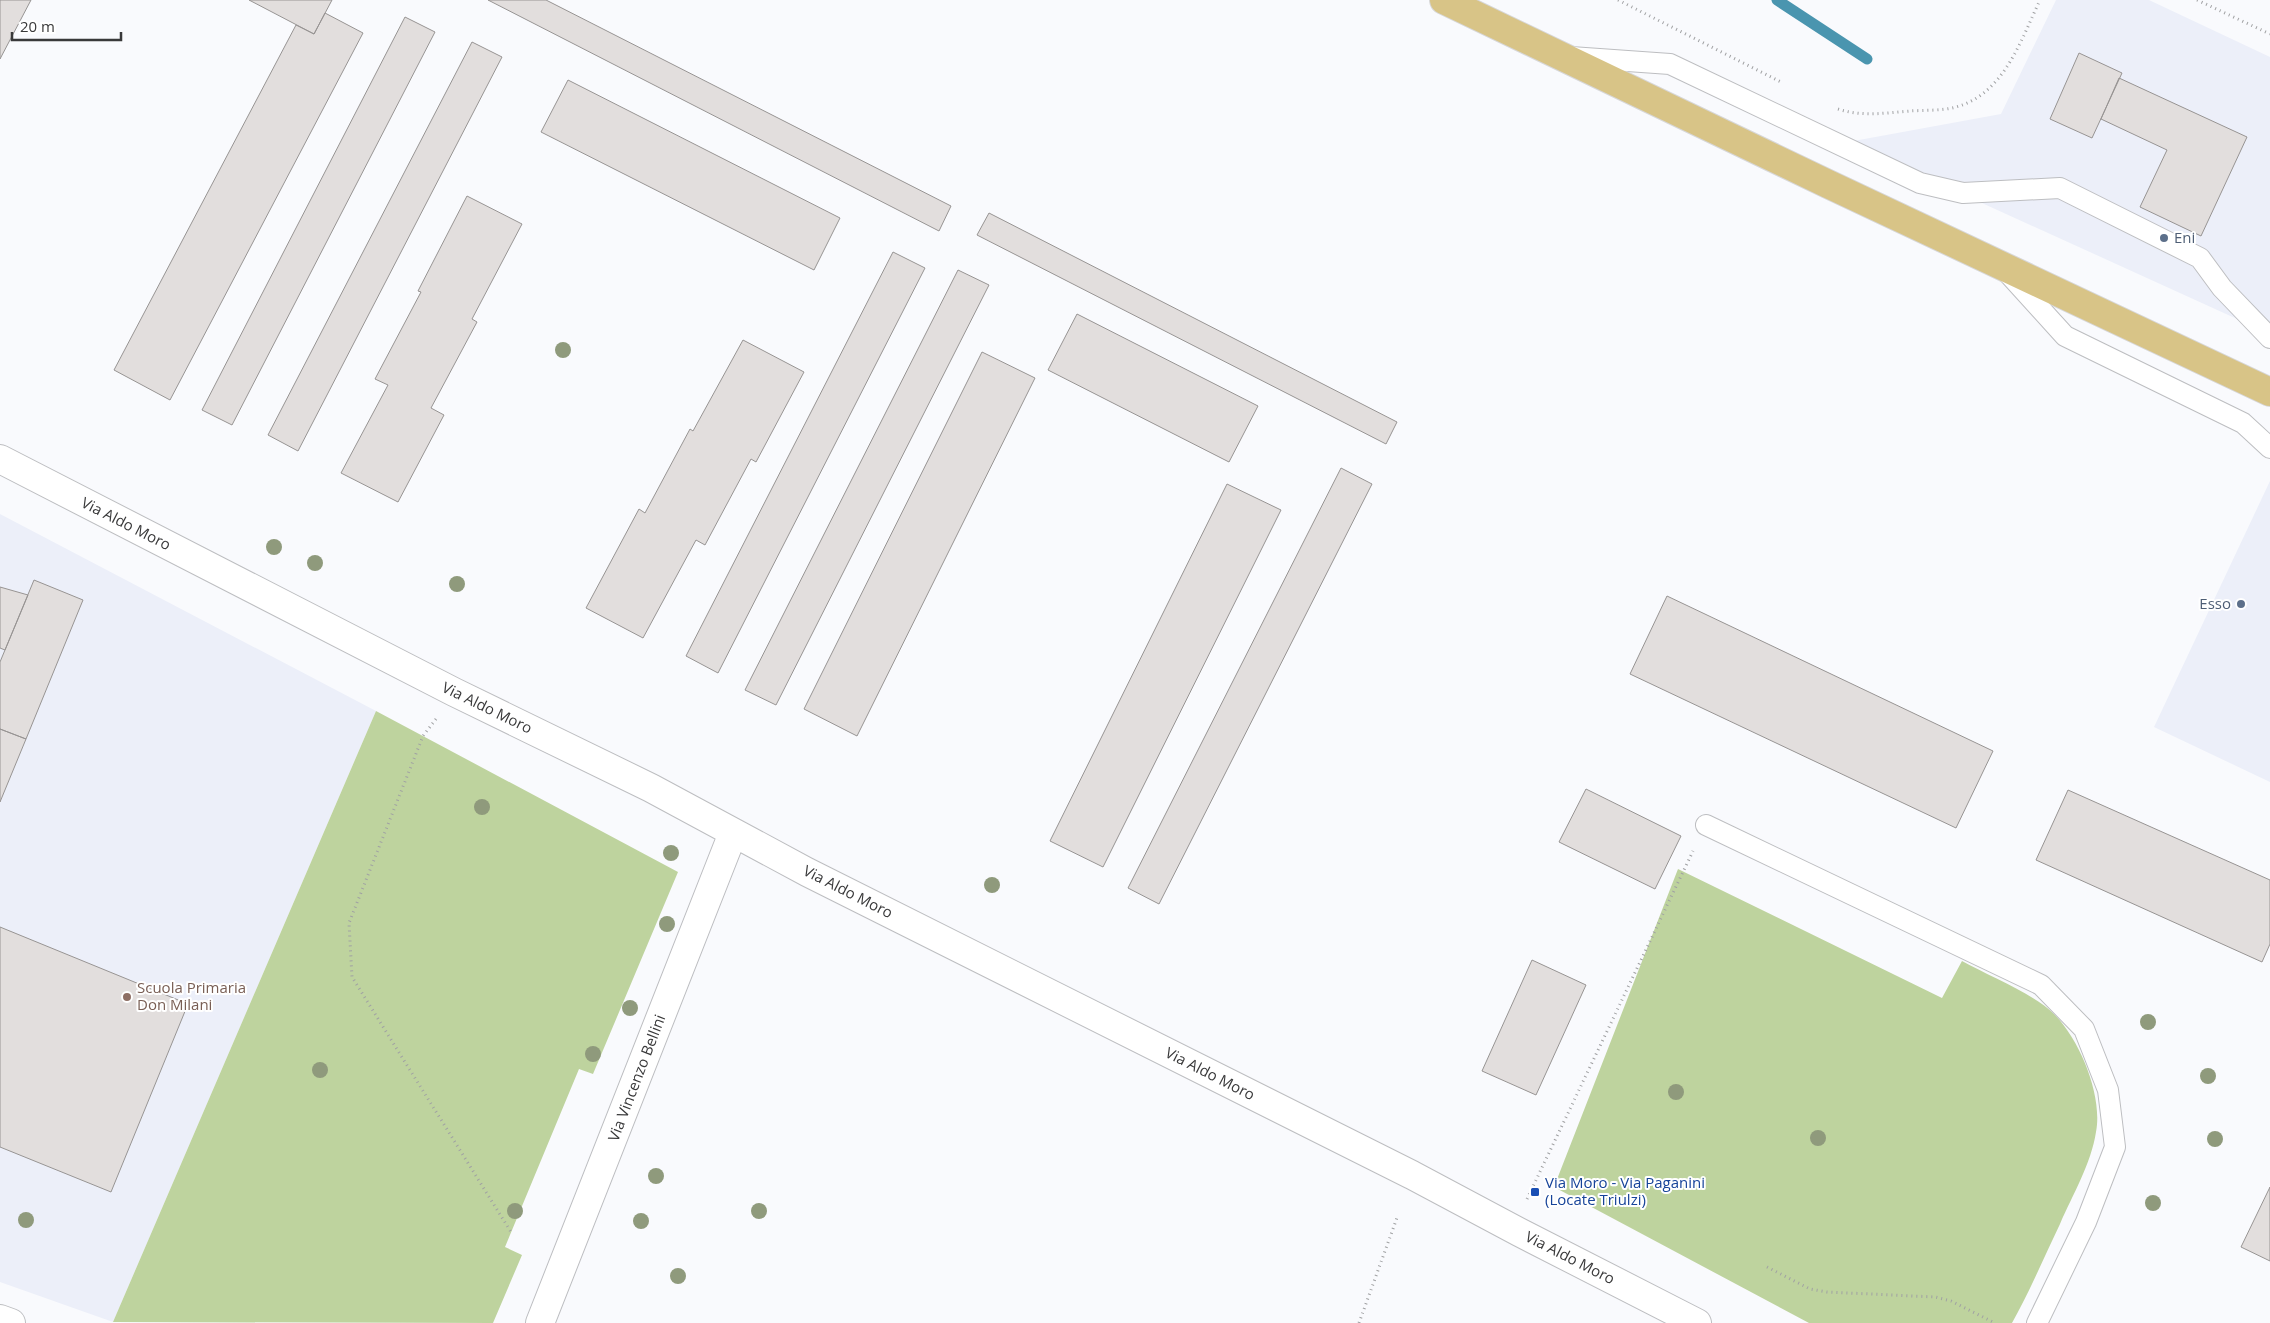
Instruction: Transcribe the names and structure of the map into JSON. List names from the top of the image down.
{
  "streets": {
    "street": ["Via Aldo Moro", "Via Vincenzo Bellini"]
  },
  "crossings": [
    ["Via Aldo Moro", "Via Vincenzo Bellini"]
  ],
  "places": {
    "other": ["Eni", "Esso", "Scuola Primaria Don Milani"],
    "transit": ["Via Moro - Via Paganini (Locate Triulzi)"]
  },
  "scale_bar": "20 m"
}
